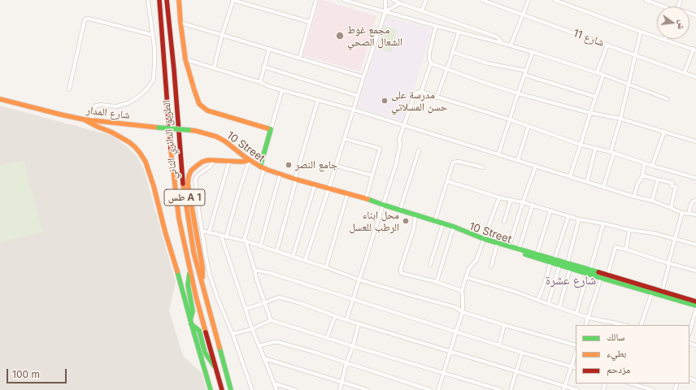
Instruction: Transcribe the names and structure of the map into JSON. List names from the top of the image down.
{
  "streets": {
    "main road": [
      "شارع المدار",
      "الطريق الدائري الثاني",
      "10 Street",
      "طس A 1"
    ],
    "street": ["شارع 11"]
  },
  "crossings": [
    ["شارع المدار", "10 Street"]
  ],
  "districts": ["شارع عشرة"],
  "places": [
    "مجمع غوط الشعال الصحي",
    "مدرسة على حسن المسلاتي",
    "جامع النصر",
    "محل ابناء الرطب للعسل"
  ],
  "legend": ["سالك", "بطيء", "مزدحم"],
  "scale_bar": "100 m",
  "north": "right"
}
